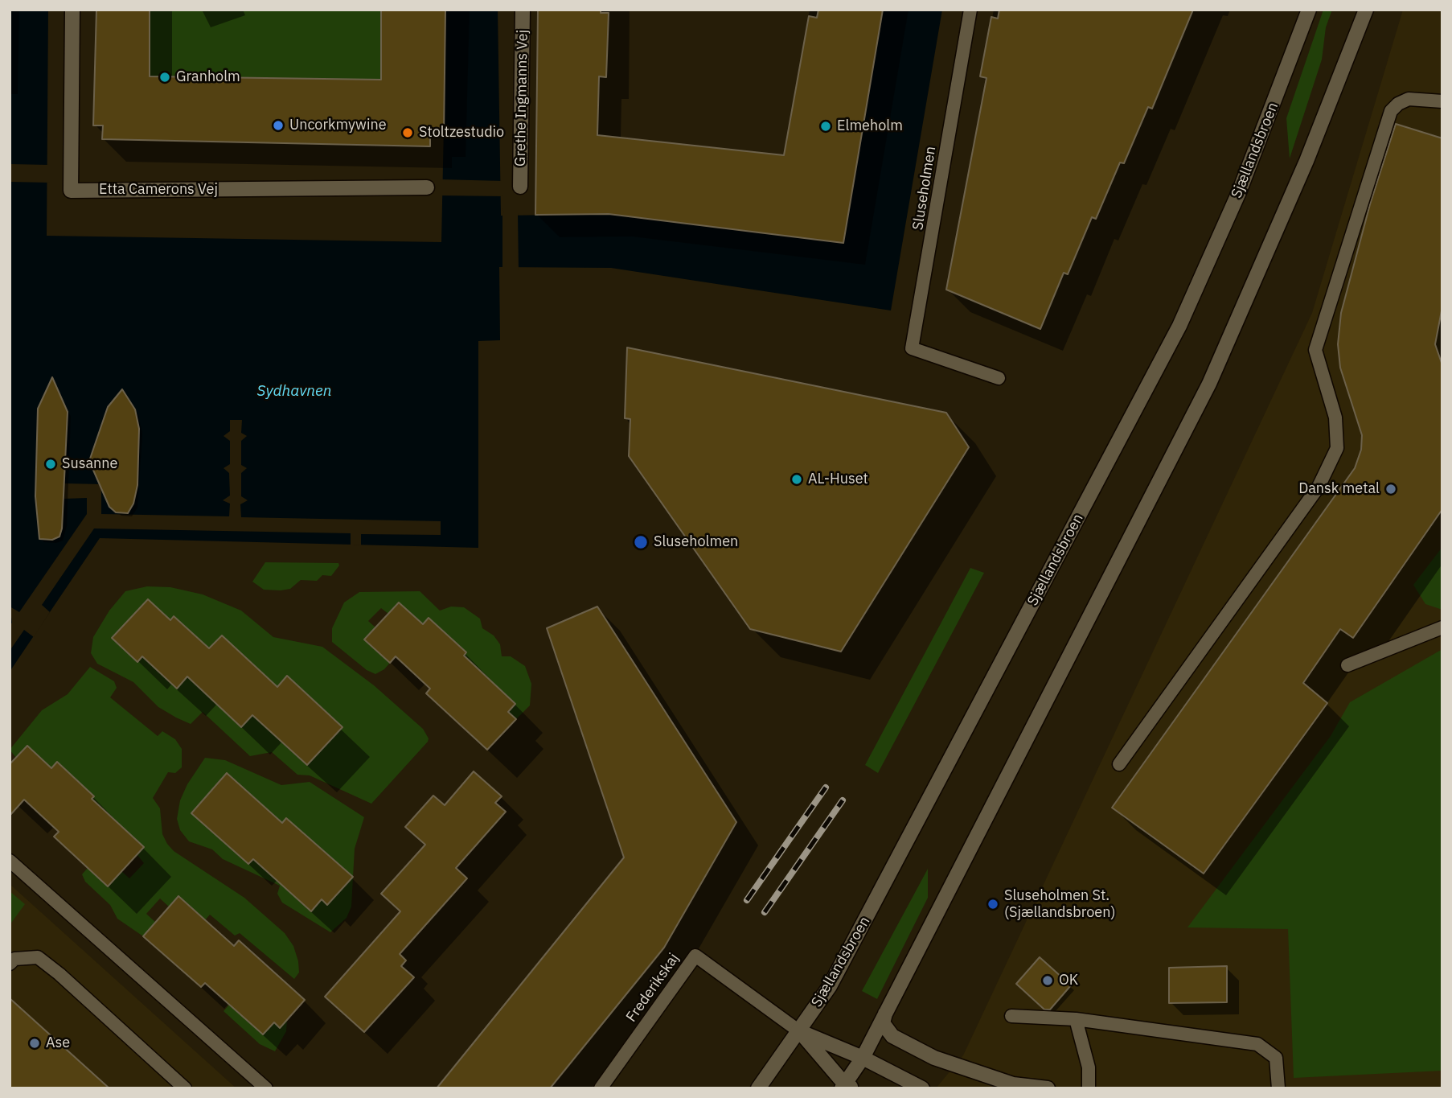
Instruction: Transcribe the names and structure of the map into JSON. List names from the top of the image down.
{
  "streets": {
    "street": ["Grethe Ingmanns Vej", "Sjællandsbroen", "Etta Camerons Vej"],
    "lane": ["Sluseholmen", "Frederikskaj"]
  },
  "crossings": [
    ["Sjællandsbroen", "Frederikskaj"]
  ],
  "water": ["Sydhavnen"],
  "places": [
    "Granholm",
    "Uncorkmywine",
    "Elmeholm",
    "Stoltzestudio",
    "Susanne",
    "AL-Huset",
    "Dansk metal",
    "Sluseholmen",
    "Sluseholmen St. (Sjællandsbroen)",
    "OK",
    "Ase"
  ]
}
